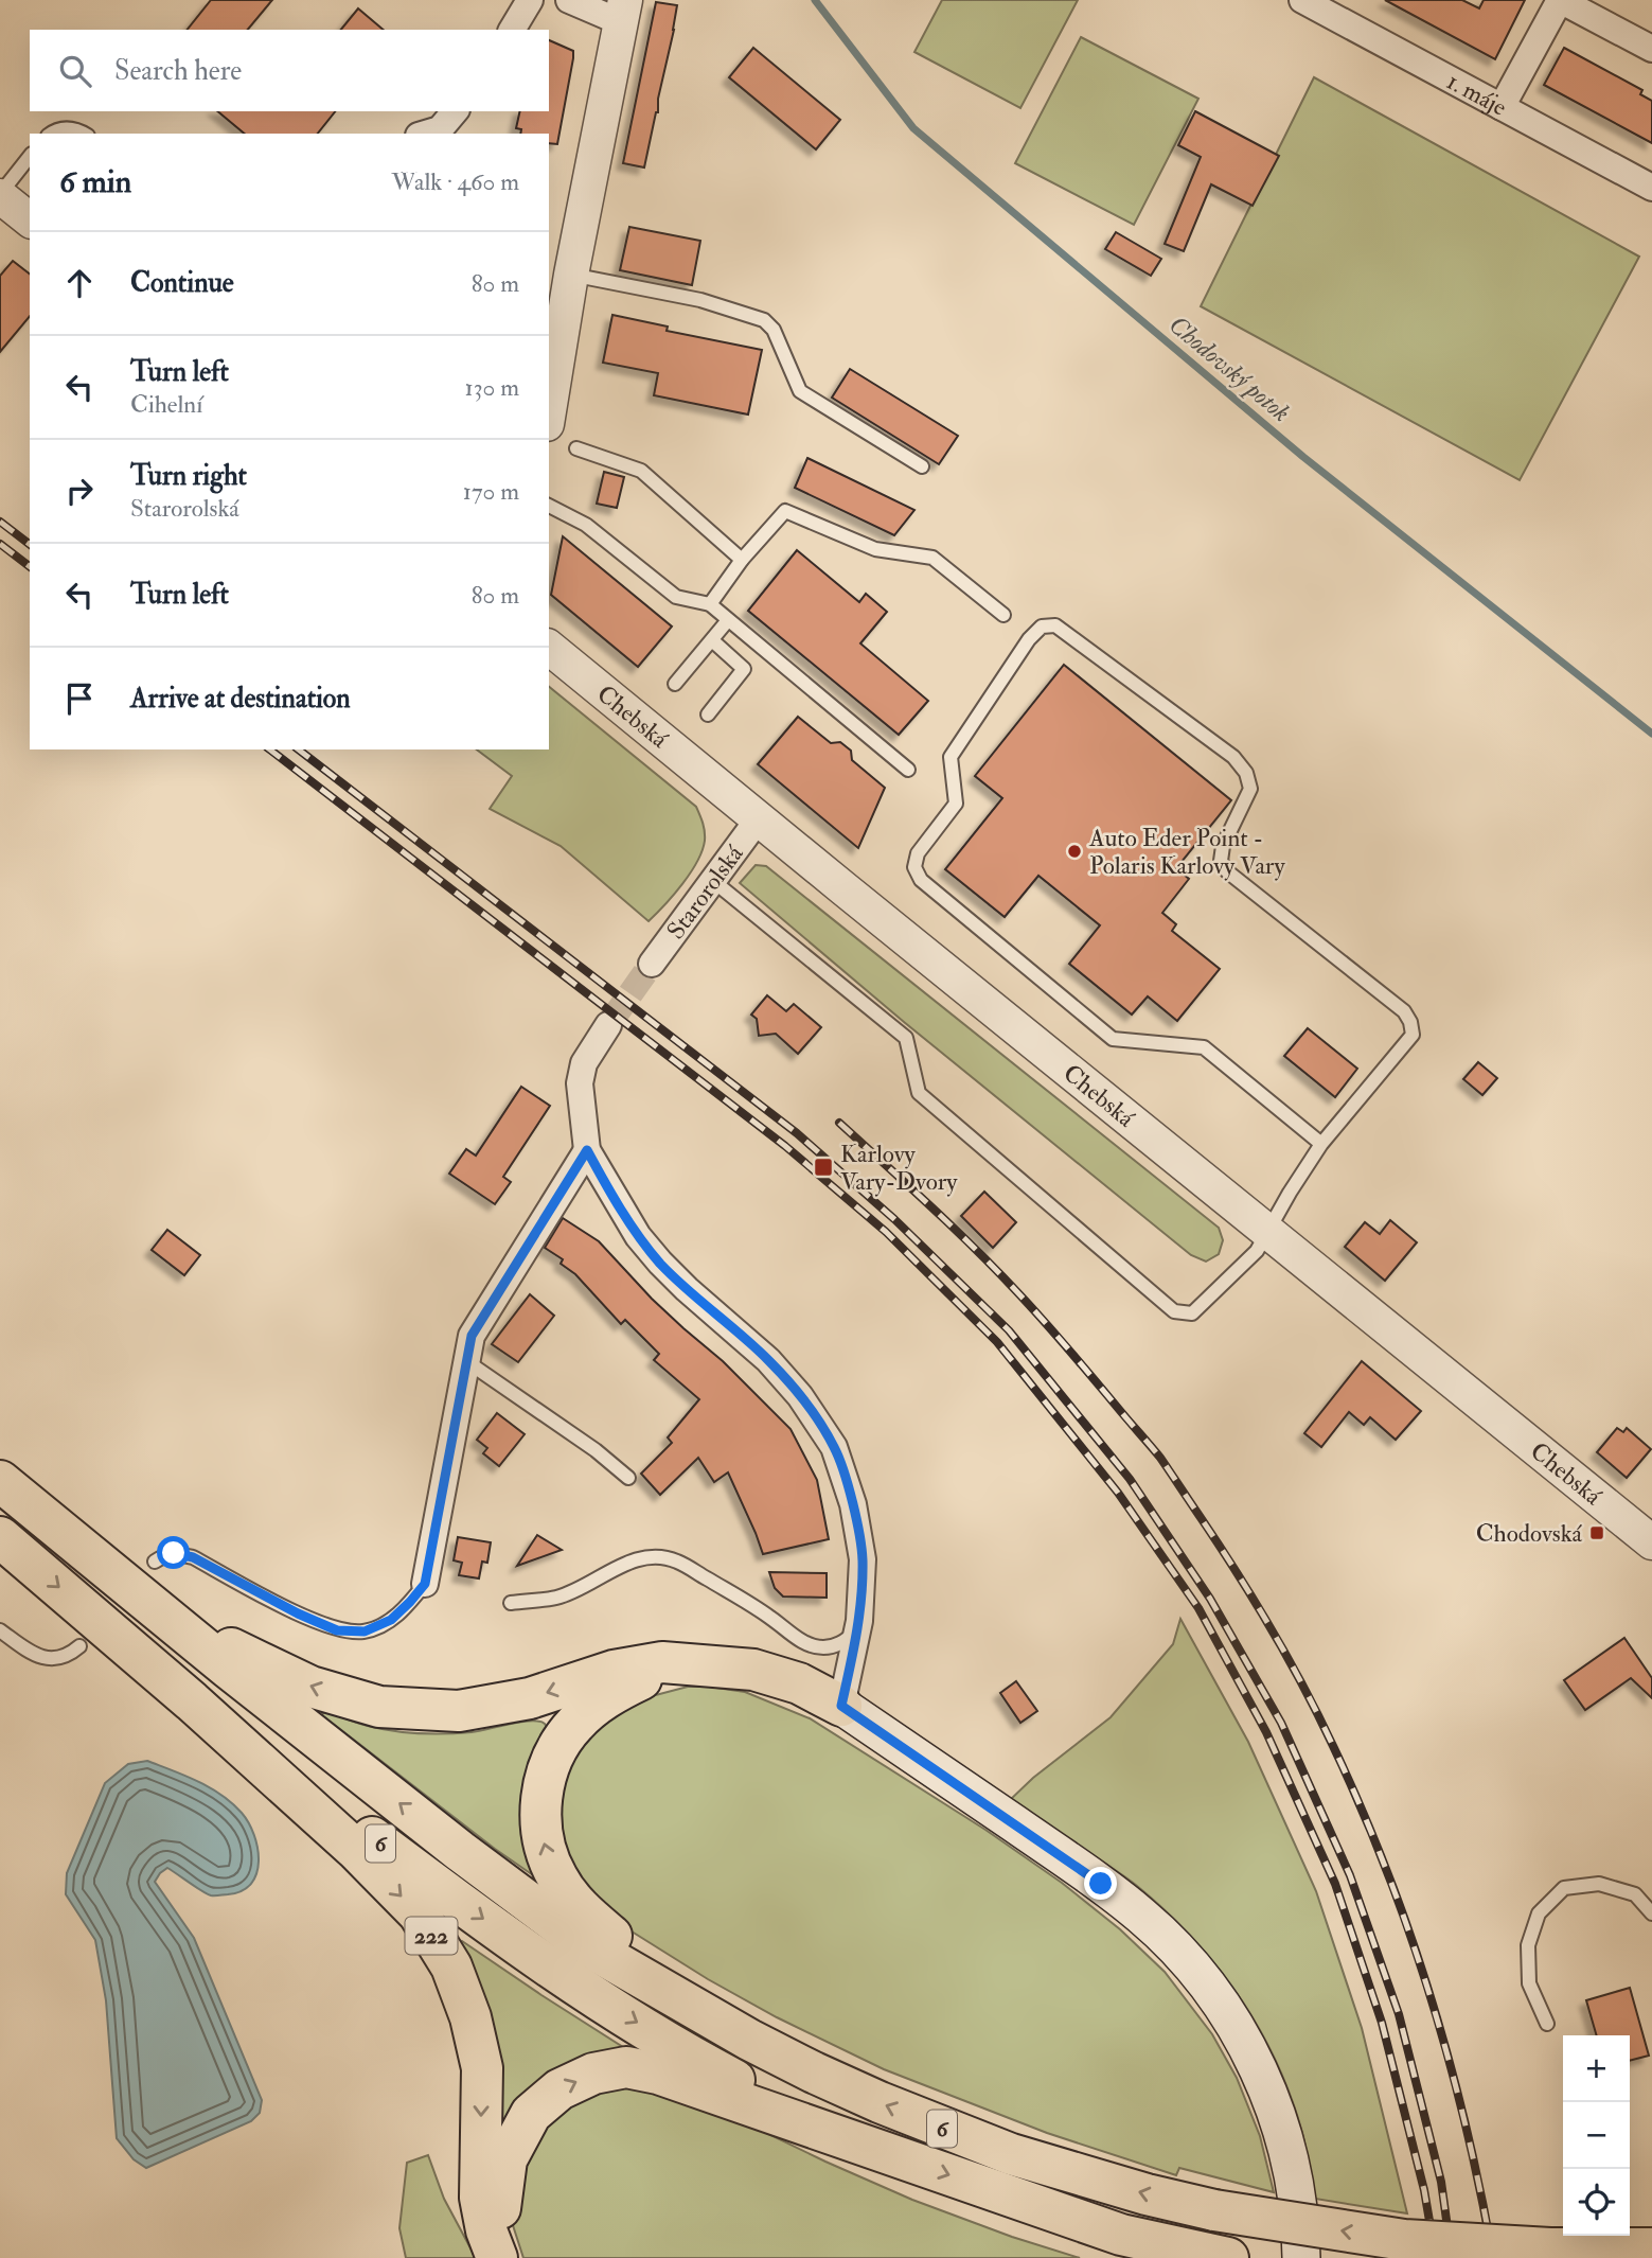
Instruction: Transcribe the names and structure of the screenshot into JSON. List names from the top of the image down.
{
  "streets": {
    "highway": ["6", "222"],
    "street": ["1. máje", "Chebská", "Starorolská"]
  },
  "crossings": [
    ["Chebská", "Starorolská"],
    ["6", "222"]
  ],
  "water": ["Chodovský potok"],
  "places": {
    "other": ["Auto Eder Point - Polaris Karlovy Vary"],
    "transit": ["Karlovy Vary-Dvory", "Chodovská"]
  },
  "page": {
    "search": "Search here",
    "heading": ["6 min", "Walk · 460 m"],
    "list": [
      ["Continue", "80 m"],
      ["Turn left", "Cihelní", "130 m"],
      ["Turn right", "Starorolská", "170 m"],
      ["Turn left", "80 m"],
      "Arrive at destination"
    ],
    "map_buttons": ["+", "−"]
  }
}
